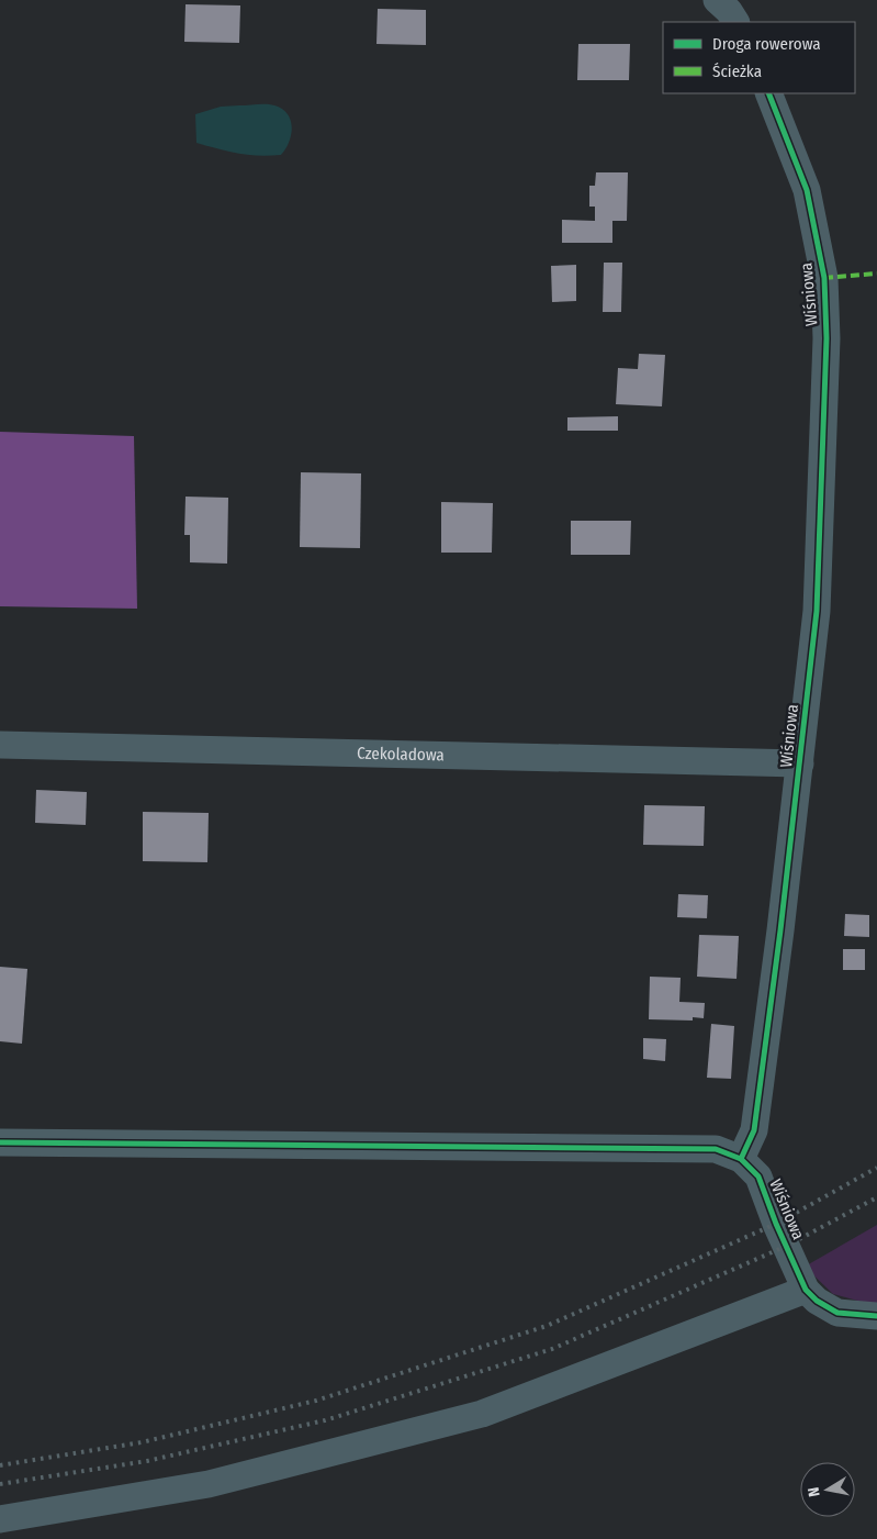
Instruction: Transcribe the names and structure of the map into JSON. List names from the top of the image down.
{
  "streets": {
    "street": ["Wiśniowa", "Czekoladowa"]
  },
  "crossings": [
    ["Wiśniowa", "Czekoladowa"]
  ],
  "legend": ["Droga rowerowa", "Ścieżka"],
  "north": "left"
}
